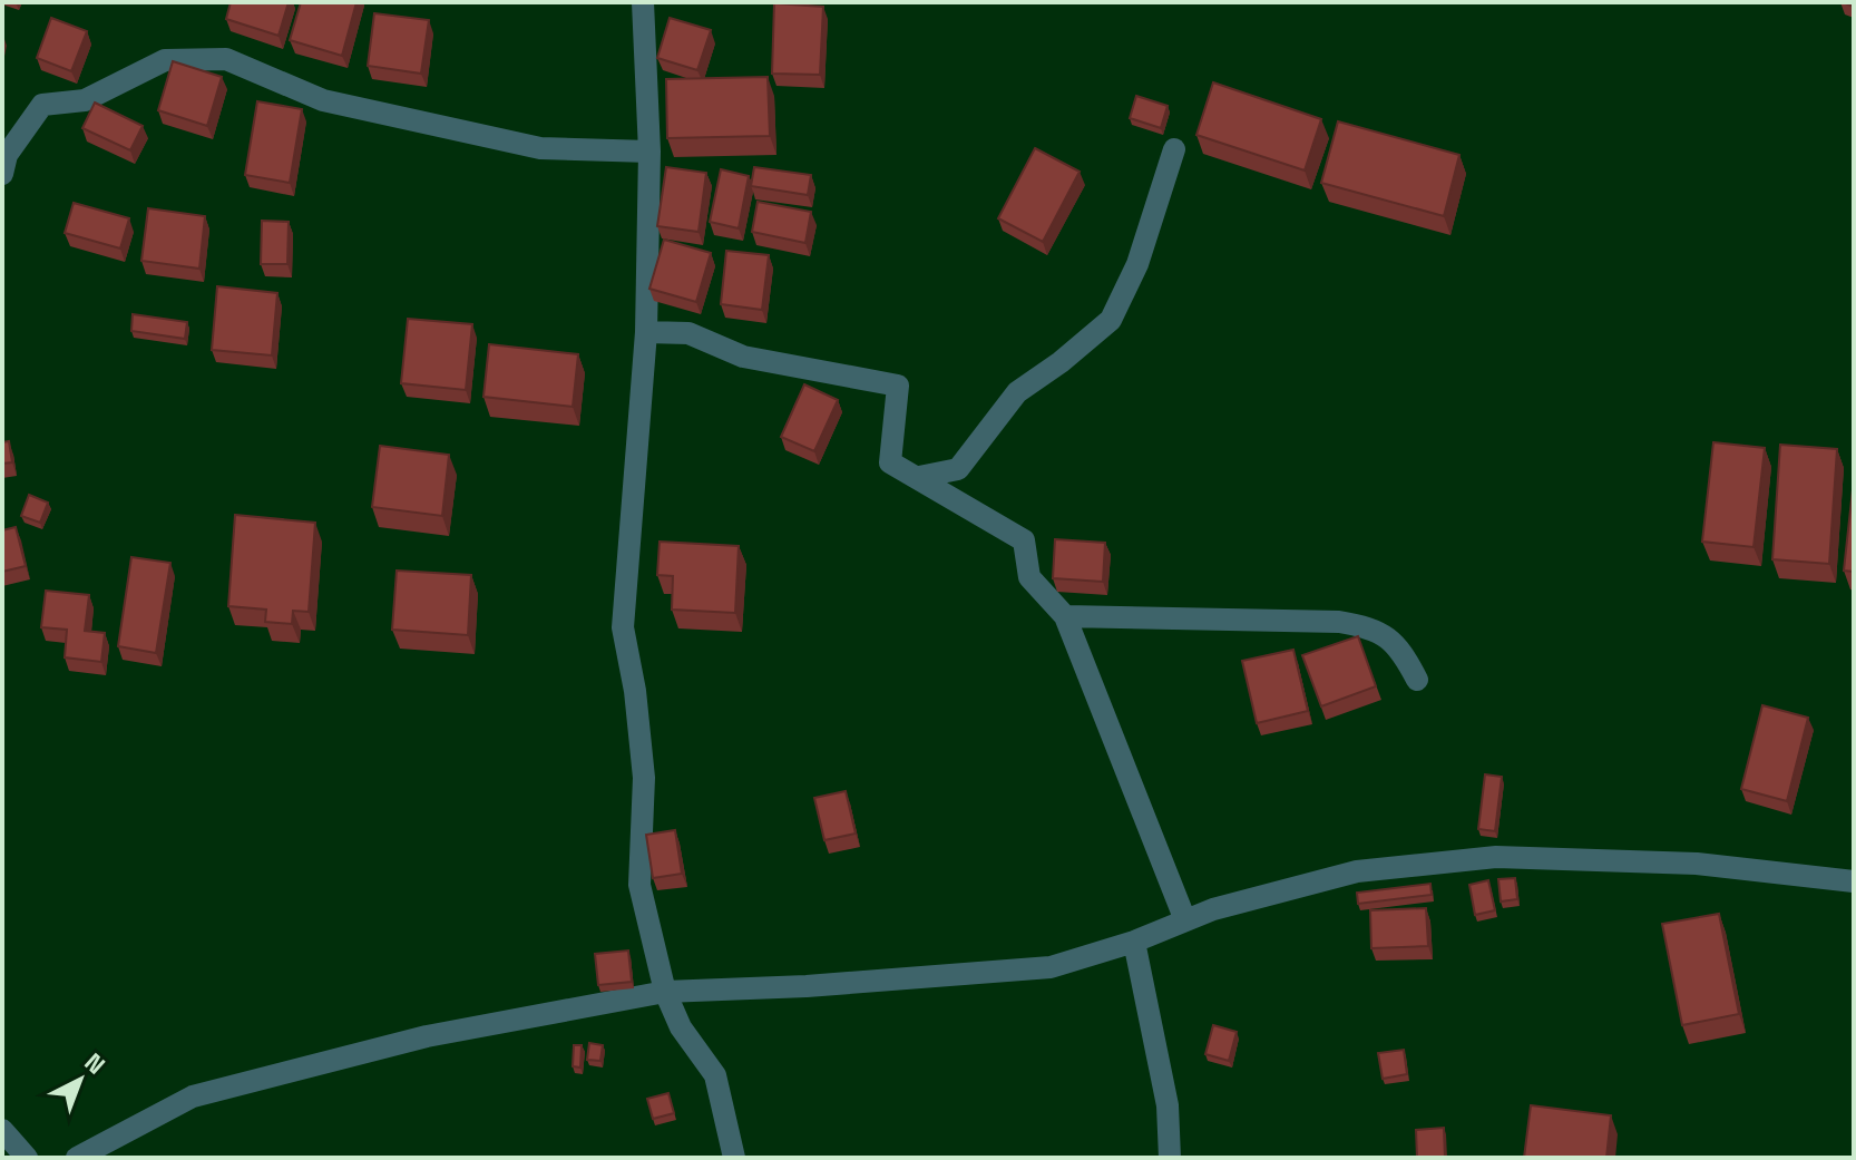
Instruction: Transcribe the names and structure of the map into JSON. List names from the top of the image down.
{
  "north": "top right"
}
